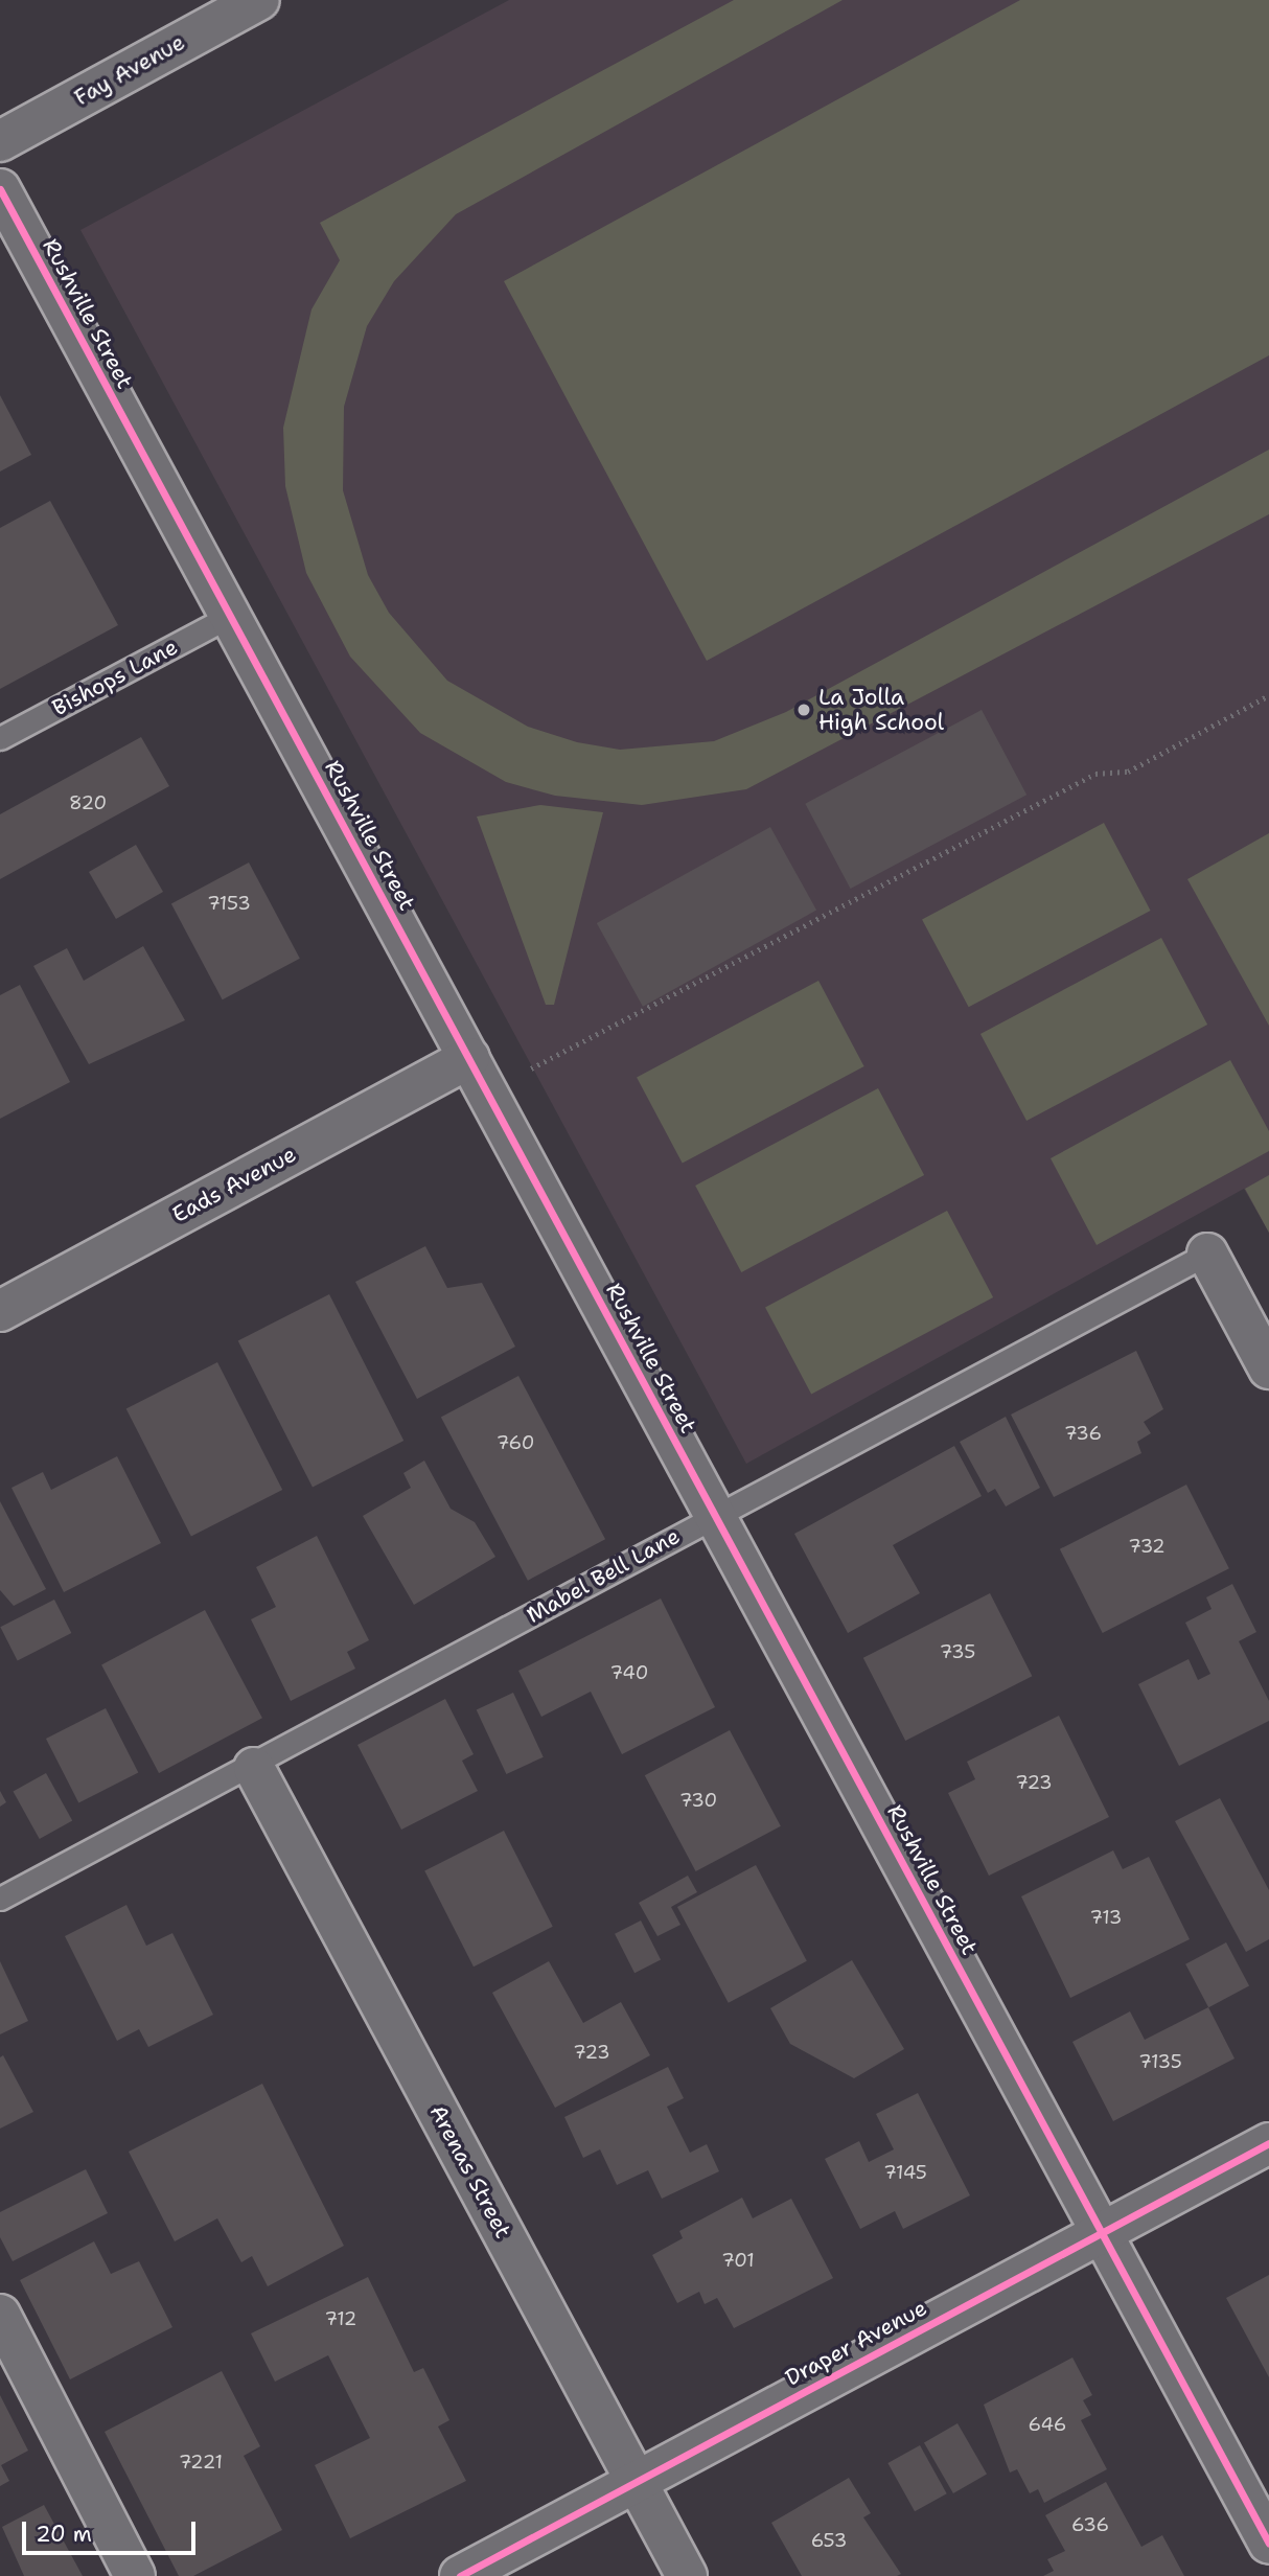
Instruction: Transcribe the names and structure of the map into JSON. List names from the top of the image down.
{
  "streets": {
    "street": [
      "Fay Avenue",
      "Rushville Street",
      "Eads Avenue",
      "Arenas Street",
      "Draper Avenue"
    ],
    "lane": ["Bishops Lane", "Mabel Bell Lane"]
  },
  "crossings": [
    ["Rushville Street", "Bishops Lane"],
    ["Rushville Street", "Eads Avenue"],
    ["Rushville Street", "Mabel Bell Lane"],
    ["Rushville Street", "Draper Avenue"],
    ["Mabel Bell Lane", "Arenas Street"],
    ["Arenas Street", "Draper Avenue"]
  ],
  "places": ["La Jolla High School"],
  "house_numbers": [
    "820",
    "7153",
    "736",
    "760",
    "732",
    "735",
    "740",
    "723",
    "730",
    "713",
    "723",
    "7135",
    "7145",
    "701",
    "712",
    "646",
    "7221",
    "636",
    "653"
  ],
  "scale_bar": "20 m"
}
